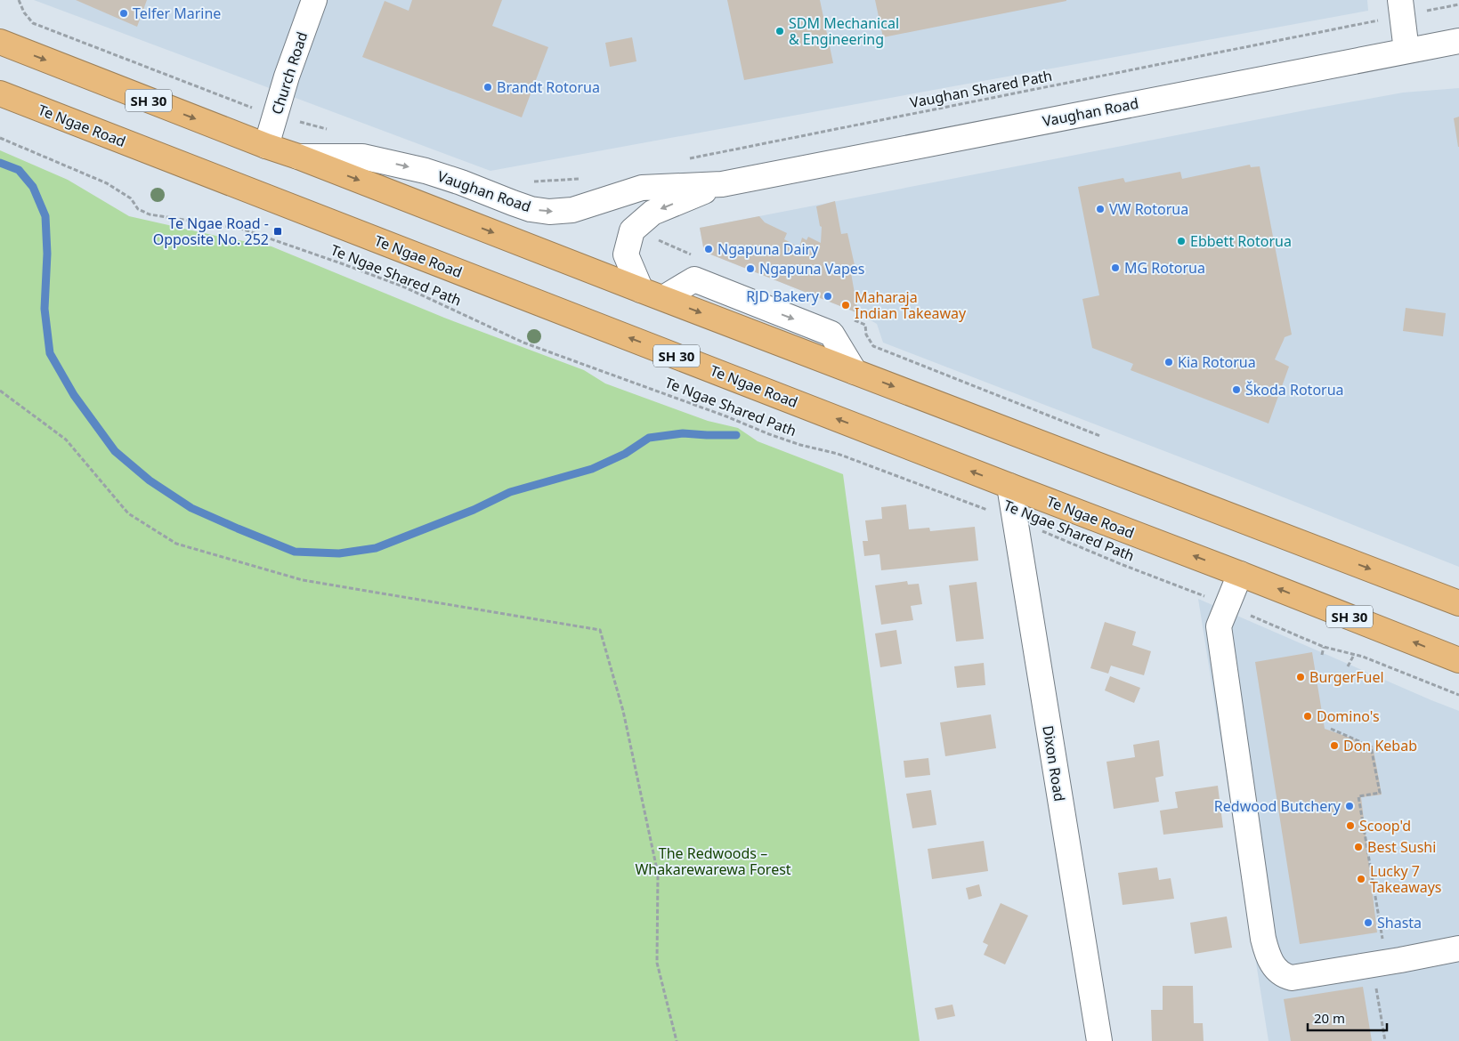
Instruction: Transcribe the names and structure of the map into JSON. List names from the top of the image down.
{
  "streets": {
    "highway": ["SH 30", "Te Ngae Road"],
    "street": ["Church Road", "Vaughan Road", "Dixon Road"],
    "path": ["Vaughan Shared Path", "Te Ngae Shared Path"]
  },
  "crossings": [
    ["Church Road", "SH 30"],
    ["SH 30", "Vaughan Road"],
    ["Te Ngae Road", "Dixon Road"],
    ["Te Ngae Shared Path", "Dixon Road"]
  ],
  "parks": ["The Redwoods – Whakarewarewa Forest"],
  "places": {
    "other": [
      "Telfer Marine",
      "SDM Mechanical & Engineering",
      "Brandt Rotorua",
      "VW Rotorua",
      "Ebbett Rotorua",
      "Ngapuna Dairy",
      "MG Rotorua",
      "Ngapuna Vapes",
      "RJD Bakery",
      "Maharaja Indian Takeaway",
      "Kia Rotorua",
      "Škoda Rotorua",
      "BurgerFuel",
      "Domino's",
      "Don Kebab",
      "Redwood Butchery",
      "Scoop'd",
      "Best Sushi",
      "Lucky 7 Takeaways",
      "Shasta"
    ],
    "transit": ["Te Ngae Road - Opposite No. 252"]
  },
  "scale_bar": "20 m"
}
